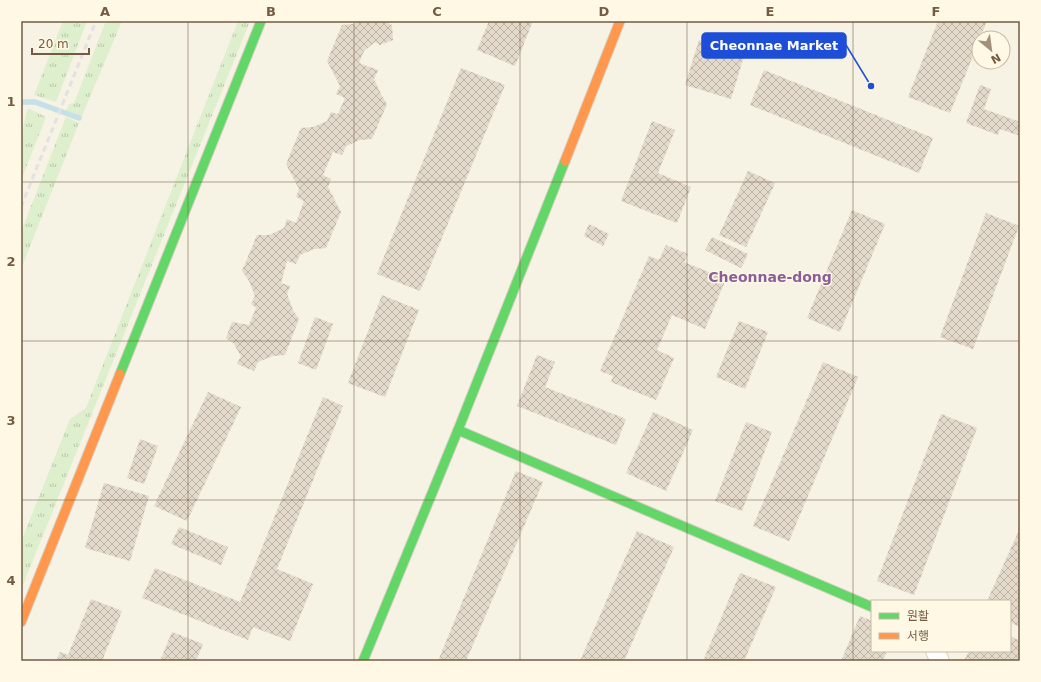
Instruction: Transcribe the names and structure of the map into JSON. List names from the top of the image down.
{
  "districts": ["Cheonnae-dong"],
  "places": ["Cheonnae Market"],
  "legend": ["원활", "서행"],
  "scale_bar": "20 m",
  "north": "bottom right",
  "grid": {
    "columns": [
      "A",
      "B",
      "C",
      "D",
      "E",
      "F"
    ],
    "rows": [
      "1",
      "2",
      "3",
      "4"
    ]
  }
}
